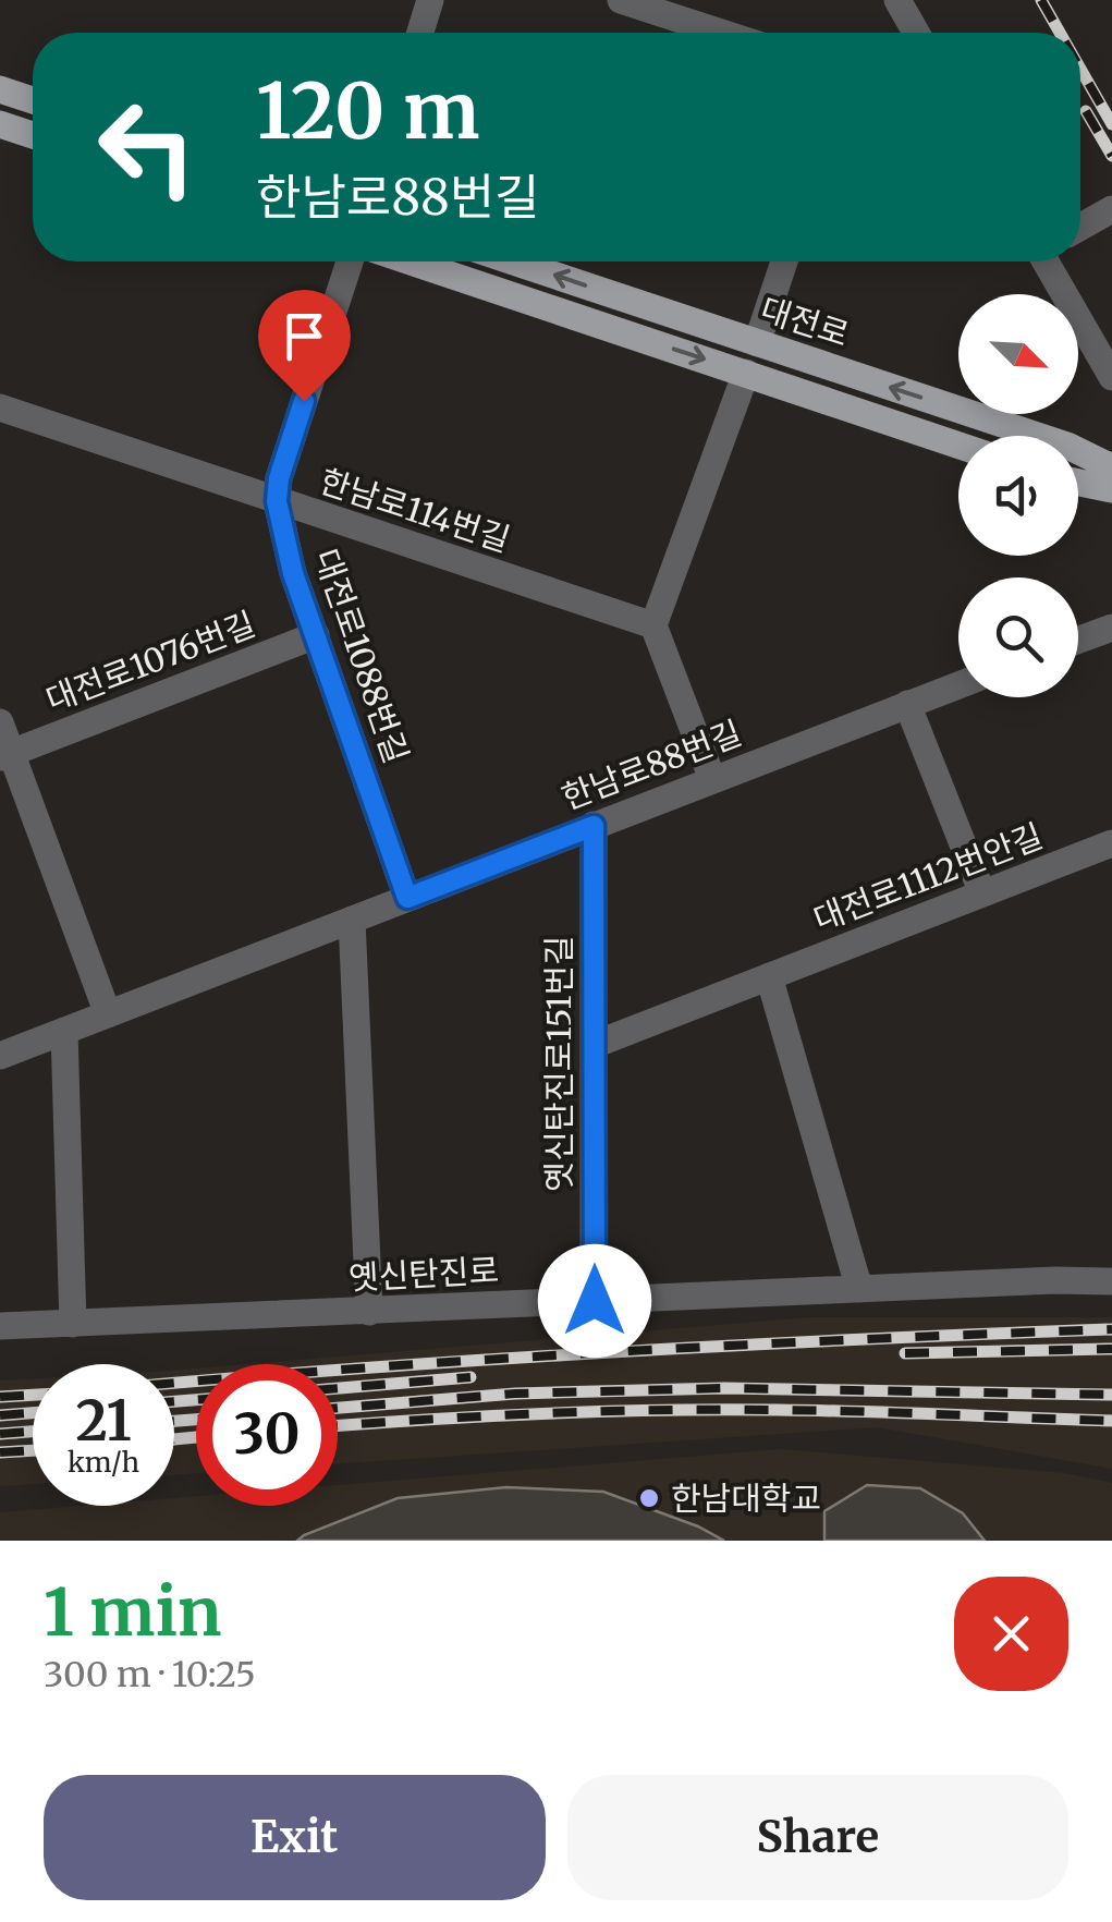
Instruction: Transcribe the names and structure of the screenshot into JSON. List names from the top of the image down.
{
  "streets": {
    "main road": ["대전로"],
    "street": [
      "한남로114번길",
      "대전로1088번길",
      "대전로1076번길",
      "한남로88번길",
      "대전로1112번안길",
      "옛신탄진로151번길",
      "옛신탄진로"
    ]
  },
  "crossings": [
    ["한남로114번길", "대전로1088번길"],
    ["대전로1088번길", "대전로1076번길"],
    ["대전로1088번길", "한남로88번길"],
    ["한남로88번길", "옛신탄진로151번길"],
    ["대전로1112번안길", "옛신탄진로151번길"],
    ["옛신탄진로151번길", "옛신탄진로"]
  ],
  "places": ["한남대학교"],
  "north": "bottom right",
  "page": {
    "turn": ["120 m", "한남로88번길"],
    "speed": "21 km/h",
    "limit": "30",
    "heading": ["1 min", "300 m · 10:25"],
    "buttons": ["Exit", "Share"]
  }
}
